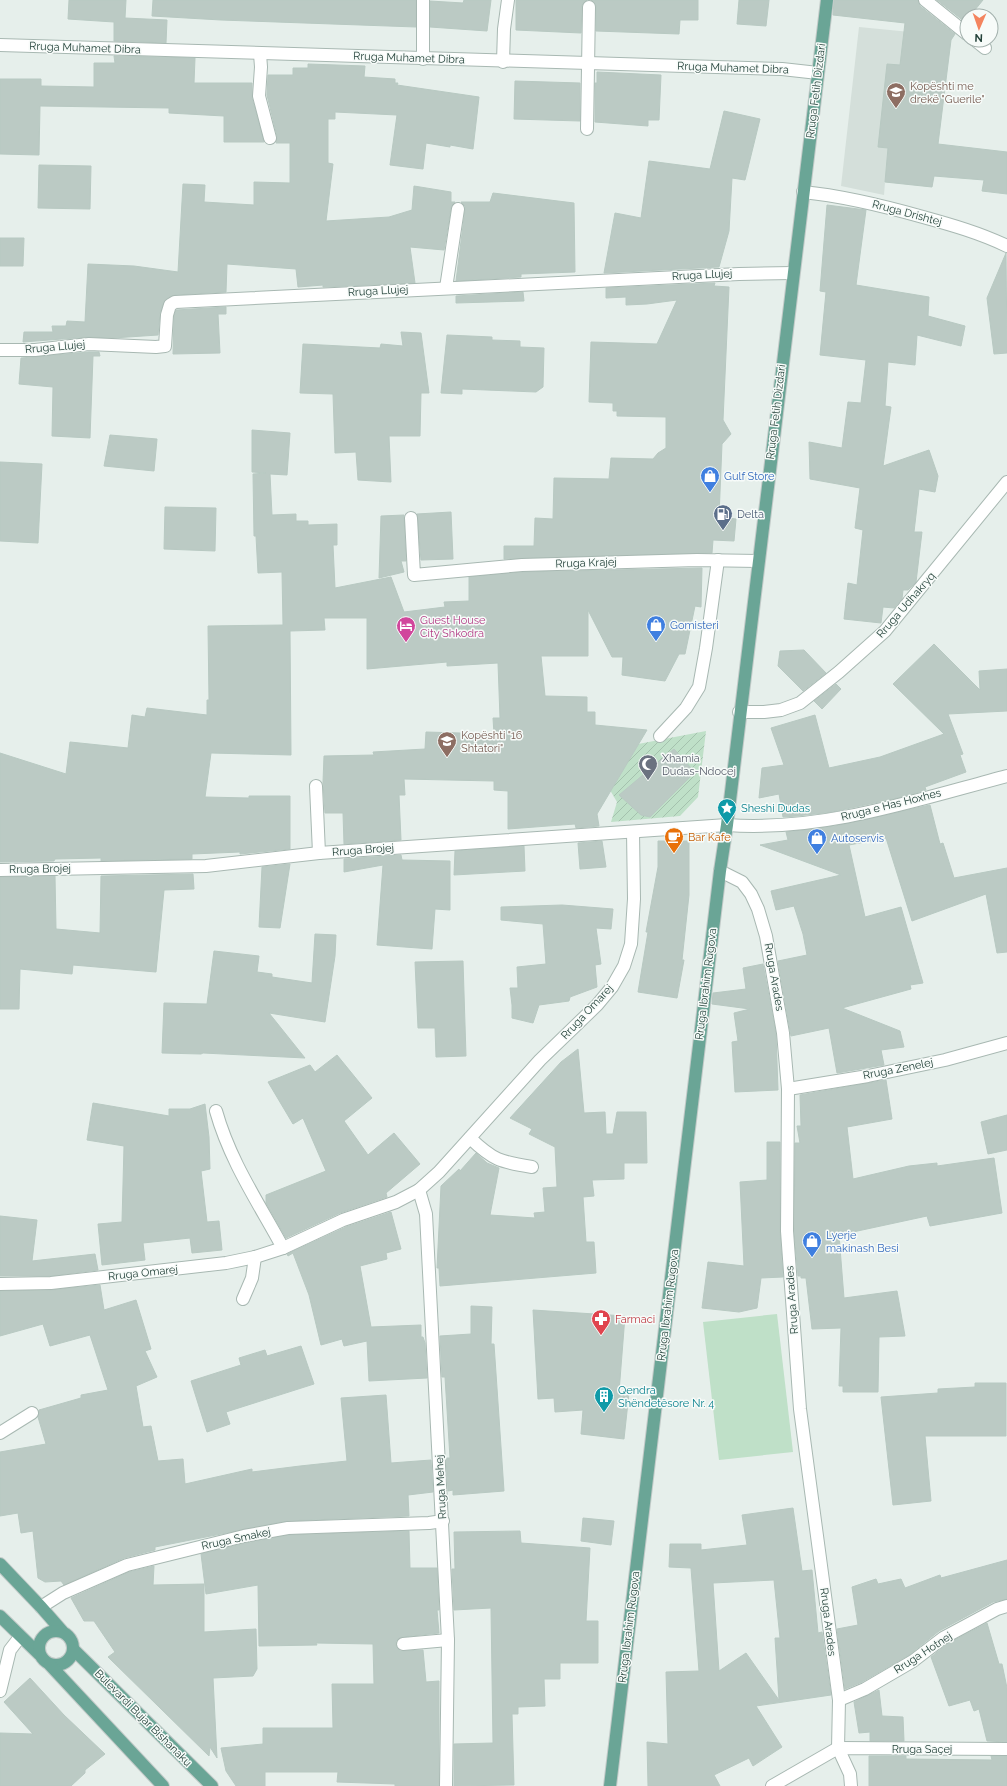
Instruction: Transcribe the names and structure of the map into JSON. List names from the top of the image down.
{
  "streets": {
    "main road": ["Rruga Fetih Dizdari", "Rruga Ibrahim Rugova", "Bulevardi Bujar Bishanaku"],
    "street": [
      "Rruga Muhamet Dibra",
      "Rruga Drishtej",
      "Rruga Llujej",
      "Rruga Krajej",
      "Rruga Udhakryq",
      "Rruga e Has Hoxhes",
      "Rruga Brojej",
      "Rruga Arades",
      "Rruga Omarej",
      "Rruga Zenelej",
      "Rruga Mehej",
      "Rruga Smakej",
      "Rruga Hotnej",
      "Rruga Saçej"
    ]
  },
  "crossings": [
    ["Rruga Muhamet Dibra", "Rruga Fetih Dizdari"],
    ["Rruga Fetih Dizdari", "Rruga Drishtej"],
    ["Rruga Fetih Dizdari", "Rruga Llujej"],
    ["Rruga Fetih Dizdari", "Rruga Krajej"],
    ["Rruga Fetih Dizdari", "Rruga Udhakryq"],
    ["Rruga Fetih Dizdari", "Rruga e Has Hoxhes"],
    ["Rruga Fetih Dizdari", "Rruga Brojej"],
    ["Rruga Fetih Dizdari", "Rruga Ibrahim Rugova"],
    ["Rruga e Has Hoxhes", "Rruga Brojej"],
    ["Rruga e Has Hoxhes", "Rruga Ibrahim Rugova"],
    ["Rruga Brojej", "Rruga Ibrahim Rugova"],
    ["Rruga Brojej", "Rruga Omarej"],
    ["Rruga Arades", "Rruga Ibrahim Rugova"],
    ["Rruga Arades", "Rruga Zenelej"],
    ["Rruga Arades", "Rruga Hotnej"],
    ["Rruga Arades", "Rruga Saçej"],
    ["Rruga Omarej", "Rruga Mehej"],
    ["Rruga Mehej", "Rruga Smakej"]
  ],
  "places": {
    "school or university": ["Kopështi me drekë \"Guerile\"", "Kopështi \"16 Shtatori\""],
    "shop": [
      "Gulf Store",
      "Gomisteri",
      "Autoservis",
      "Lyerje makinash Besi"
    ],
    "fuel station": ["Delta"],
    "hotel": ["Guest House City Shkodra"],
    "mosque": ["Xhamia Dudas-Ndocej"],
    "place": ["Sheshi Dudas"],
    "cafe": ["Bar Kafe"],
    "pharmacy": ["Farmaci"],
    "building": ["Qendra Shëndetësore Nr. 4"]
  },
  "north": "bottom"
}
